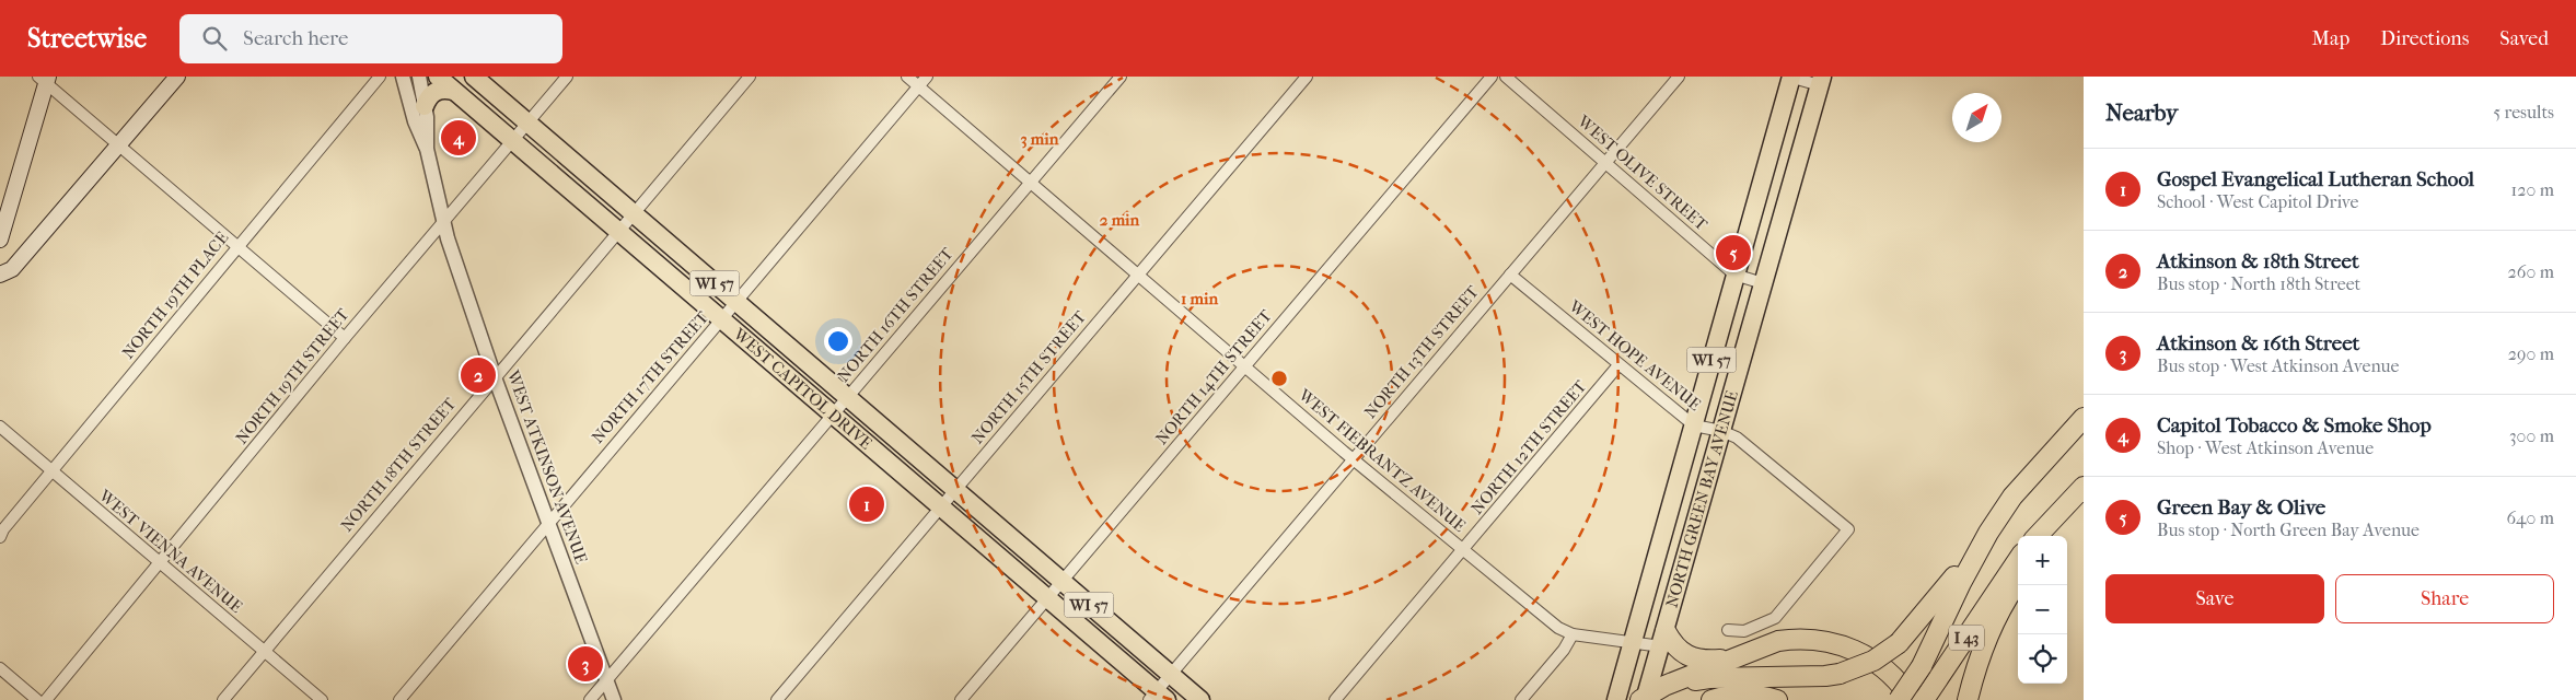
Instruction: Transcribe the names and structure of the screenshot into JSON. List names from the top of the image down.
{
  "streets": {
    "highway": ["I 43"],
    "main road": ["WI 57", "WEST CAPITOL DRIVE", "NORTH GREEN BAY AVENUE"],
    "street": [
      "WEST OLIVE STREET",
      "NORTH 19TH PLACE",
      "NORTH 16TH STREET",
      "NORTH 13TH STREET",
      "WEST HOPE AVENUE",
      "NORTH 19TH STREET",
      "NORTH 17TH STREET",
      "NORTH 15TH STREET",
      "NORTH 14TH STREET",
      "NORTH 12TH STREET",
      "WEST FIEBRANTZ AVENUE",
      "NORTH 18TH STREET",
      "WEST ATKINSON AVENUE",
      "WEST VIENNA AVENUE"
    ]
  },
  "crossings": [
    ["WEST OLIVE STREET", "NORTH 13TH STREET"],
    ["WEST OLIVE STREET", "NORTH GREEN BAY AVENUE"],
    ["NORTH 19TH PLACE", "WEST VIENNA AVENUE"],
    ["NORTH 16TH STREET", "WEST CAPITOL DRIVE"],
    ["NORTH 16TH STREET", "WEST FIEBRANTZ AVENUE"],
    ["NORTH 16TH STREET", "WEST ATKINSON AVENUE"],
    ["NORTH 13TH STREET", "WEST HOPE AVENUE"],
    ["NORTH 13TH STREET", "WEST CAPITOL DRIVE"],
    ["NORTH 13TH STREET", "WEST FIEBRANTZ AVENUE"],
    ["WEST HOPE AVENUE", "NORTH 12TH STREET"],
    ["WEST HOPE AVENUE", "NORTH GREEN BAY AVENUE"],
    ["NORTH 19TH STREET", "WEST CAPITOL DRIVE"],
    ["NORTH 19TH STREET", "WEST ATKINSON AVENUE"],
    ["NORTH 19TH STREET", "WEST VIENNA AVENUE"],
    ["NORTH 17TH STREET", "WEST CAPITOL DRIVE"],
    ["NORTH 17TH STREET", "WEST FIEBRANTZ AVENUE"],
    ["NORTH 17TH STREET", "WEST ATKINSON AVENUE"],
    ["NORTH 15TH STREET", "WEST CAPITOL DRIVE"],
    ["NORTH 15TH STREET", "WEST FIEBRANTZ AVENUE"],
    ["NORTH 14TH STREET", "WEST CAPITOL DRIVE"],
    ["NORTH 14TH STREET", "WEST FIEBRANTZ AVENUE"],
    ["WEST CAPITOL DRIVE", "NORTH 18TH STREET"],
    ["NORTH 12TH STREET", "WEST FIEBRANTZ AVENUE"],
    ["WEST FIEBRANTZ AVENUE", "NORTH GREEN BAY AVENUE"],
    ["NORTH 18TH STREET", "WEST ATKINSON AVENUE"],
    ["NORTH 18TH STREET", "WEST VIENNA AVENUE"]
  ],
  "north": "top right",
  "page": {
    "header": "Streetwise",
    "search": "Search here",
    "nav": ["Map", "Directions", "Saved"],
    "heading": ["Nearby", "5 results"],
    "pins": [
      "4",
      "5",
      "2",
      "1",
      "3"
    ],
    "list": [
      {
        "mark": "1",
        "name": "Gospel Evangelical Lutheran School",
        "note": "School · West Capitol Drive",
        "value": "120 m"
      },
      {
        "mark": "2",
        "name": "Atkinson & 18th Street",
        "note": "Bus stop · North 18th Street",
        "value": "260 m"
      },
      {
        "mark": "3",
        "name": "Atkinson & 16th Street",
        "note": "Bus stop · West Atkinson Avenue",
        "value": "290 m"
      },
      {
        "mark": "4",
        "name": "Capitol Tobacco & Smoke Shop",
        "note": "Shop · West Atkinson Avenue",
        "value": "300 m"
      },
      {
        "mark": "5",
        "name": "Green Bay & Olive",
        "note": "Bus stop · North Green Bay Avenue",
        "value": "640 m"
      }
    ],
    "map_buttons": ["+", "−"],
    "buttons": ["Save", "Share"]
  },
  "rings": ["3 min", "2 min", "1 min"]
}
